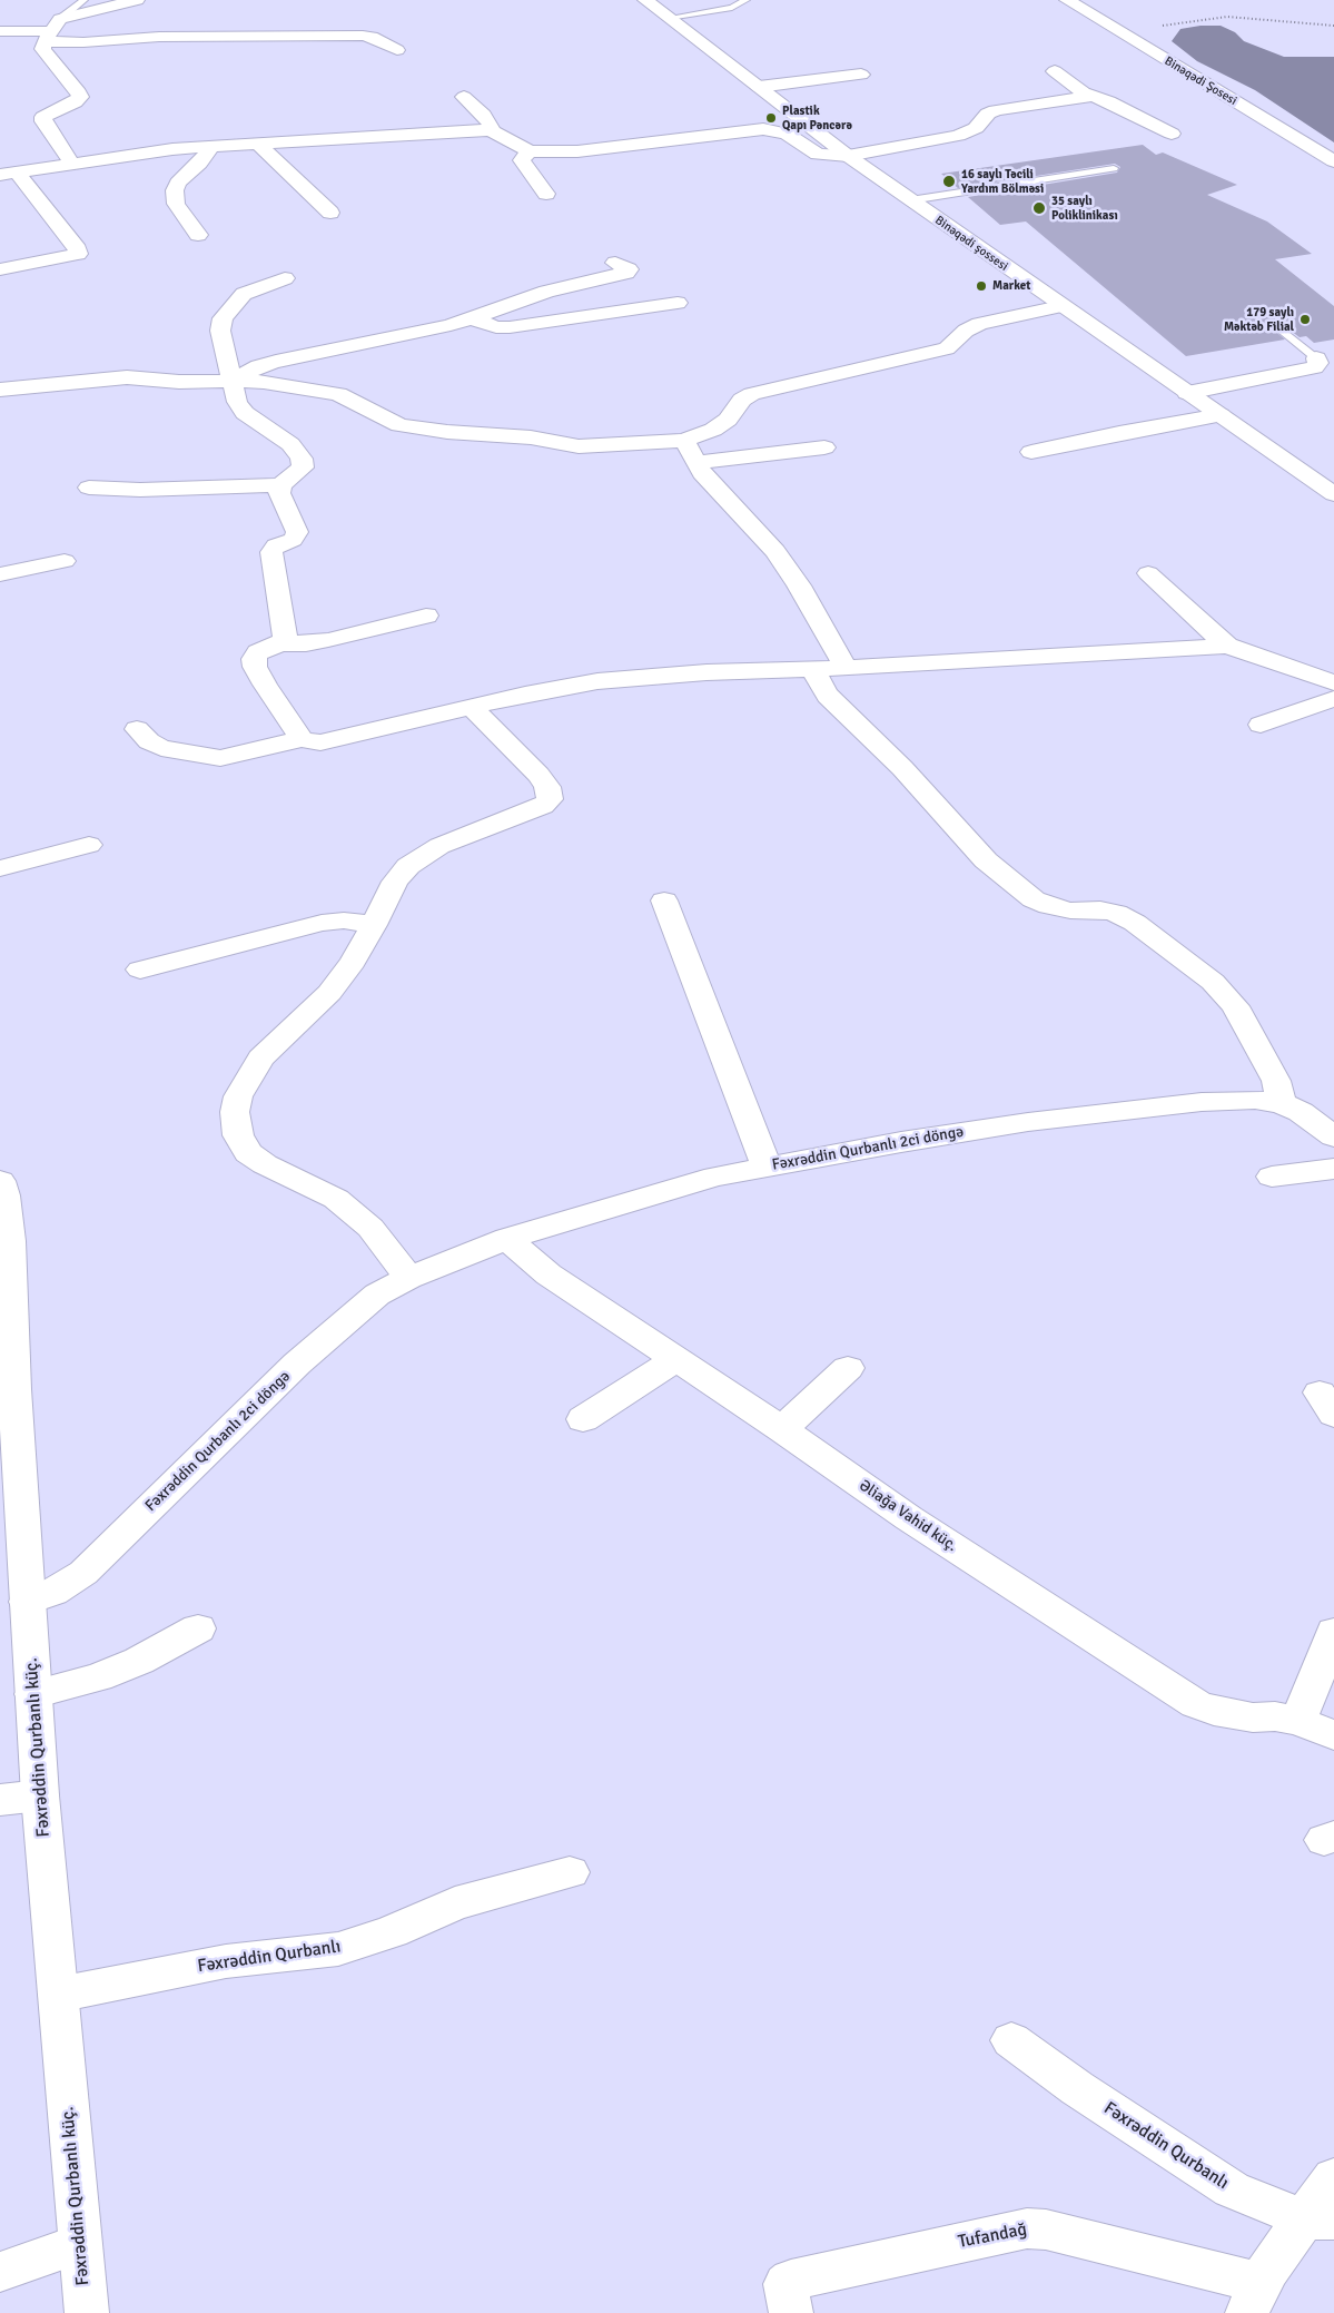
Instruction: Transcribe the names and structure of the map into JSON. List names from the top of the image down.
{
  "streets": {
    "street": [
      "Binəqədi Şosesi",
      "Binəqədi şossesi",
      "Fəxrəddin Qurbanlı 2ci döngə",
      "Əliağa Vahid küç.",
      "Fəxrəddin Qurbanlı küç.",
      "Fəxrəddin Qurbanlı",
      "Tufandağ"
    ]
  },
  "crossings": [
    ["Fəxrəddin Qurbanlı 2ci döngə", "Əliağa Vahid küç."],
    ["Fəxrəddin Qurbanlı 2ci döngə", "Fəxrəddin Qurbanlı küç."],
    ["Fəxrəddin Qurbanlı küç.", "Fəxrəddin Qurbanlı"],
    ["Fəxrəddin Qurbanlı", "Tufandağ"]
  ],
  "places": [
    "Plastik Qapı Pəncərə",
    "16 saylı Təcili Yardım Bölməsi",
    "35 saylı Poliklinikası",
    "Market",
    "179 saylı Məktəb Filial"
  ]
}
